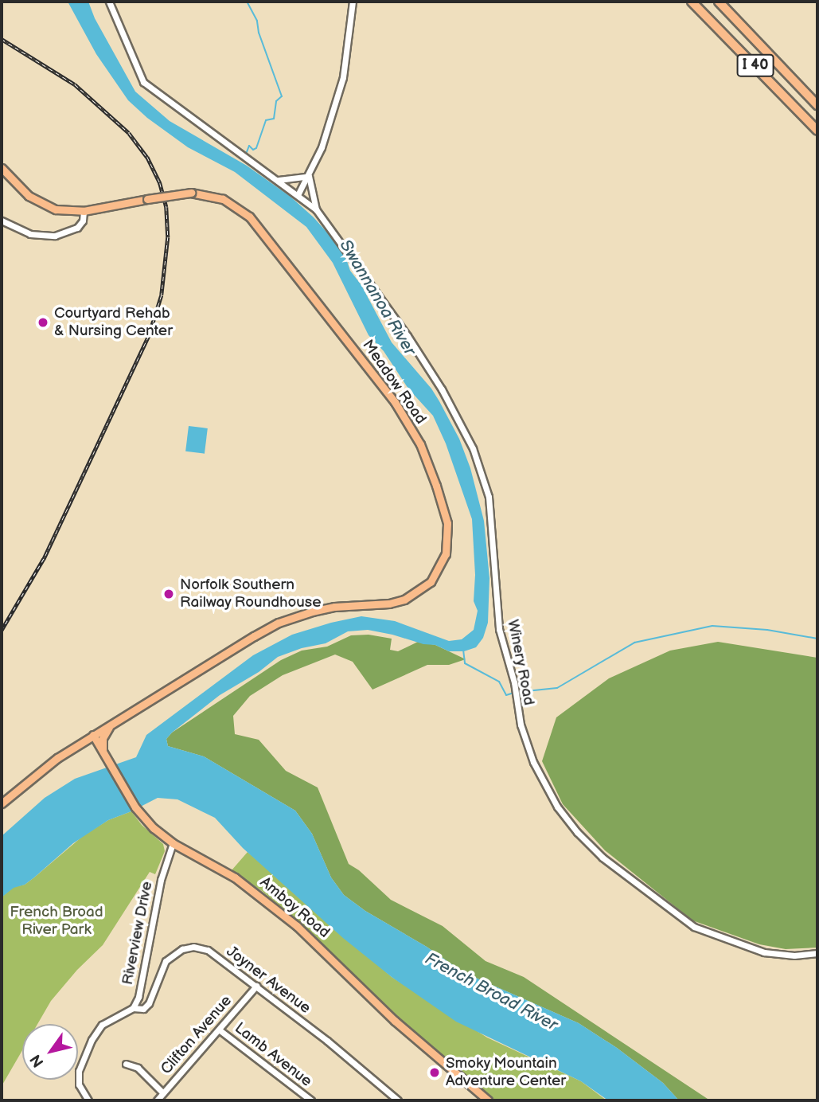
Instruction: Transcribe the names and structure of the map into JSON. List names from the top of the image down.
{
  "streets": {
    "highway": ["I 40"],
    "main road": ["Meadow Road", "Amboy Road"],
    "street": [
      "Winery Road",
      "Riverview Drive",
      "Joyner Avenue",
      "Clifton Avenue",
      "Lamb Avenue"
    ]
  },
  "crossings": [
    ["Meadow Road", "Amboy Road"],
    ["Amboy Road", "Riverview Drive"],
    ["Riverview Drive", "Joyner Avenue"],
    ["Joyner Avenue", "Clifton Avenue"],
    ["Clifton Avenue", "Lamb Avenue"]
  ],
  "water": ["Swannanoa River", "French Broad River"],
  "parks": ["French Broad River Park"],
  "places": ["Courtyard Rehab & Nursing Center", "Norfolk Southern Railway Roundhouse", "Smoky Mountain Adventure Center"],
  "north": "bottom left"
}
